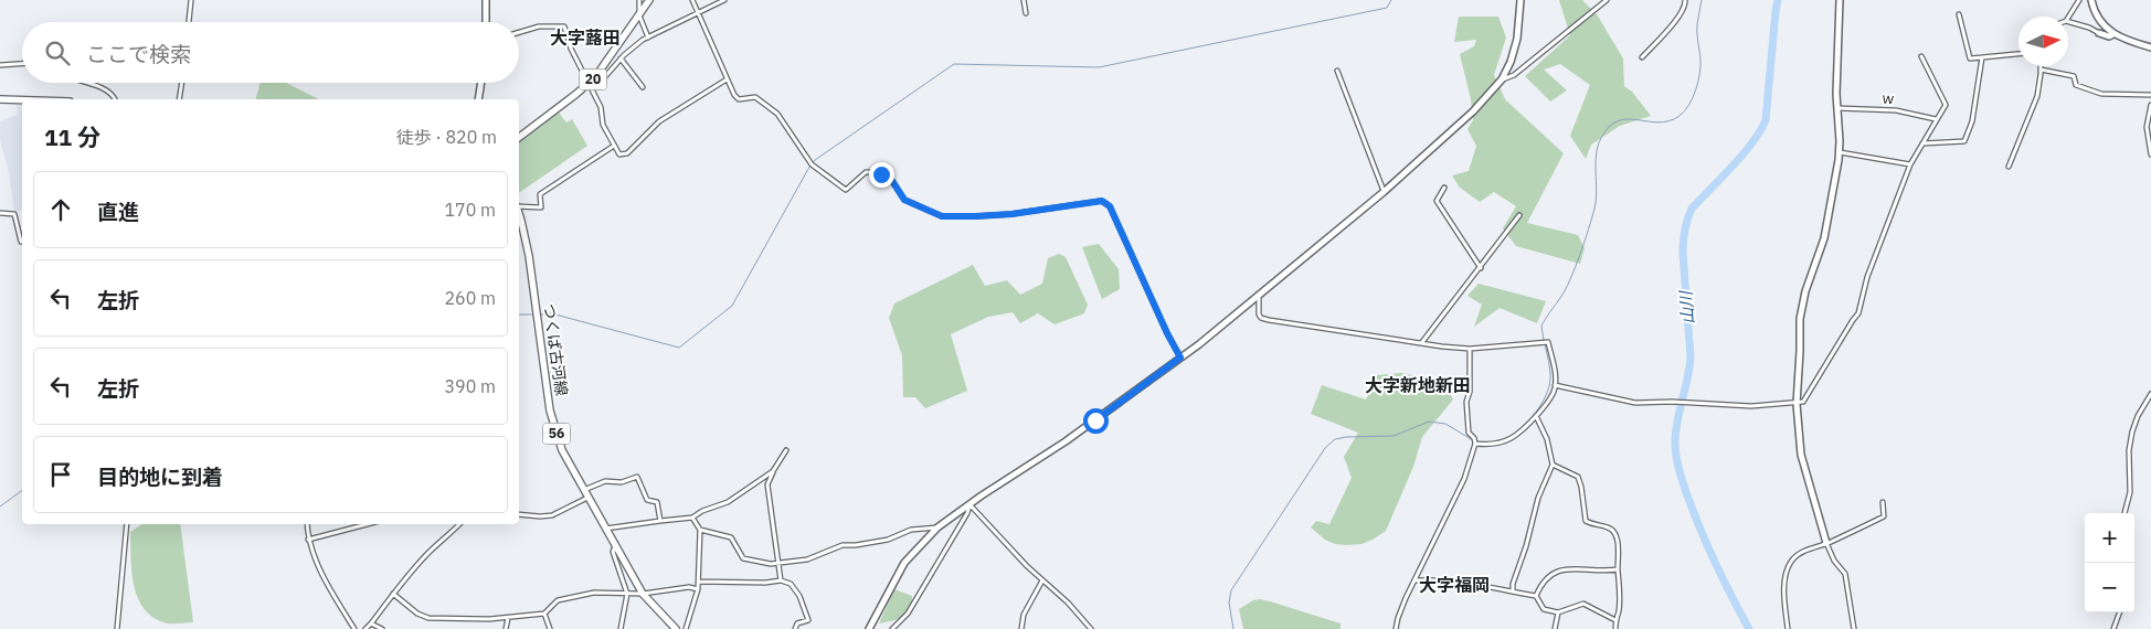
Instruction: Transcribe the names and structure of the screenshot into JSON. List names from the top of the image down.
{
  "streets": {
    "main road": ["20", "つくば古河線", "56"],
    "street": ["w"]
  },
  "districts": ["大字蕗田", "大字新地新田", "大字福岡"],
  "water": ["山川"],
  "north": "right",
  "page": {
    "search": "ここで検索",
    "heading": ["11 分", "徒歩 · 820 m"],
    "list": [
      ["直進", "170 m"],
      ["左折", "260 m"],
      ["左折", "390 m"],
      "目的地に到着"
    ],
    "map_buttons": ["+", "−"]
  }
}
